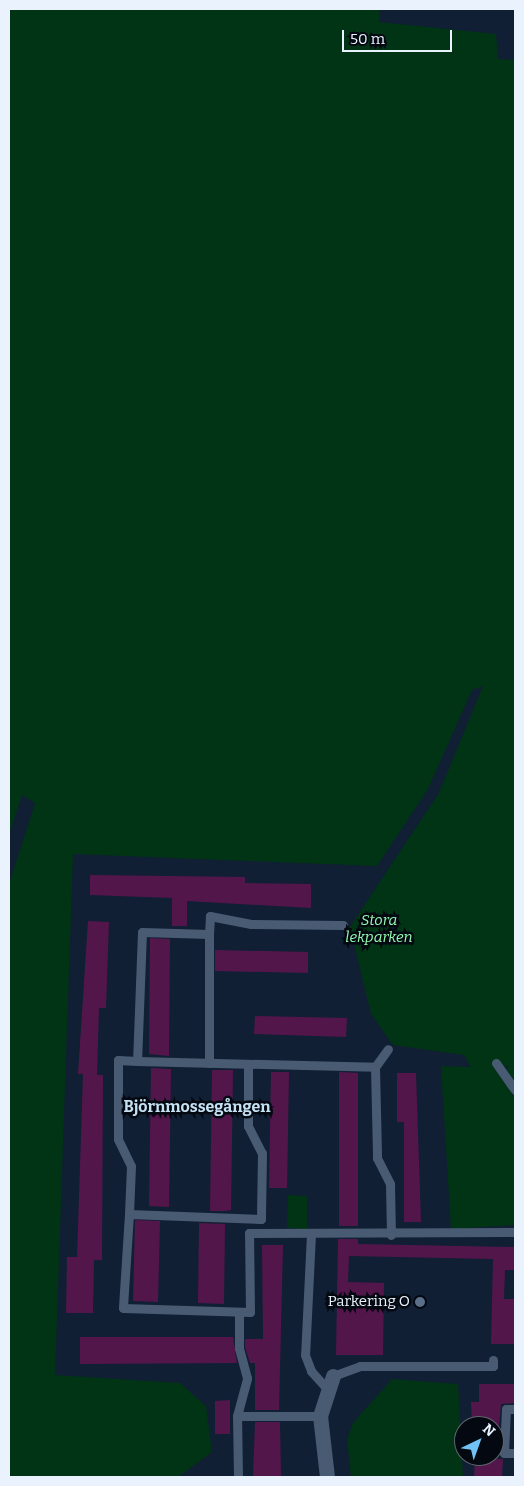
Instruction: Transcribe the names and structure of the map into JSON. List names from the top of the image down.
{
  "districts": ["Björnmossegången"],
  "parks": ["Stora lekparken"],
  "places": ["Parkering O"],
  "scale_bar": "50 m",
  "north": "top right"
}
